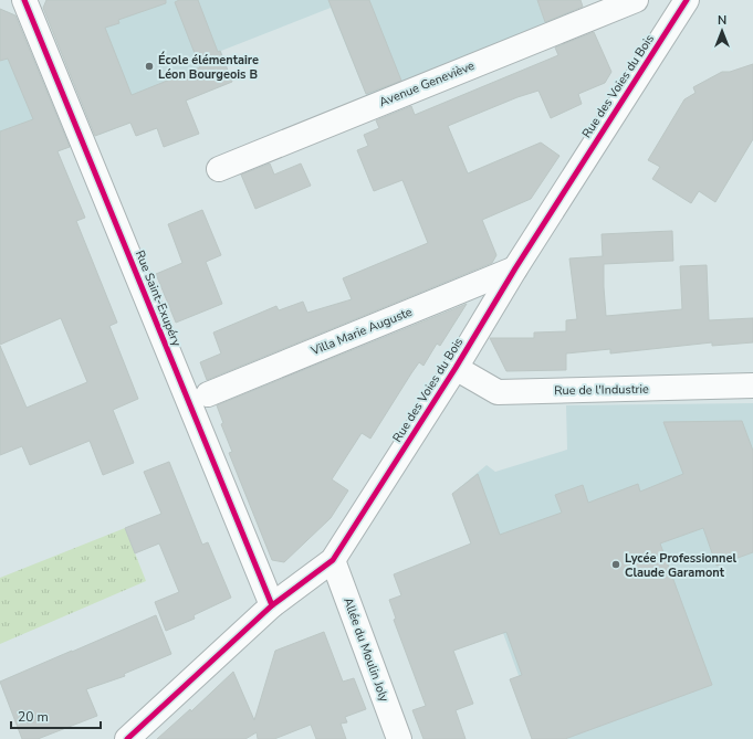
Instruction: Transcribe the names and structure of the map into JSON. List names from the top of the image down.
{
  "streets": {
    "street": [
      "Avenue Geneviève",
      "Rue des Voies du Bois",
      "Rue Saint-Exupéry",
      "Villa Marie Auguste",
      "Rue de l'Industrie",
      "Allée du Moulin Joly"
    ]
  },
  "crossings": [
    ["Rue des Voies du Bois", "Rue Saint-Exupéry"],
    ["Rue des Voies du Bois", "Villa Marie Auguste"],
    ["Rue des Voies du Bois", "Rue de l'Industrie"],
    ["Rue des Voies du Bois", "Allée du Moulin Joly"]
  ],
  "places": ["École élémentaire Léon Bourgeois B", "Lycée Professionnel Claude Garamont"],
  "scale_bar": "20 m",
  "north": "top"
}
